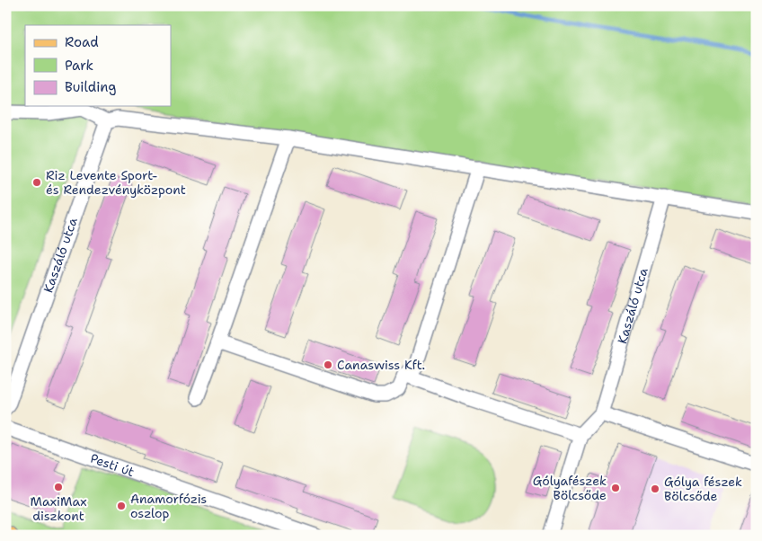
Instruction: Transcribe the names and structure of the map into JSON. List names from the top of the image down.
{
  "streets": {
    "street": ["Kaszáló utca", "Pesti út"]
  },
  "places": [
    "Riz Levente Sport- és Rendezvényközpont",
    "Canaswiss Kft.",
    "MaxiMax diszkont",
    "Gólyafészek Bölcsőde",
    "Gólya fészek Bölcsőde",
    "Anamorfózis oszlop"
  ],
  "legend": ["Road", "Park", "Building"]
}
